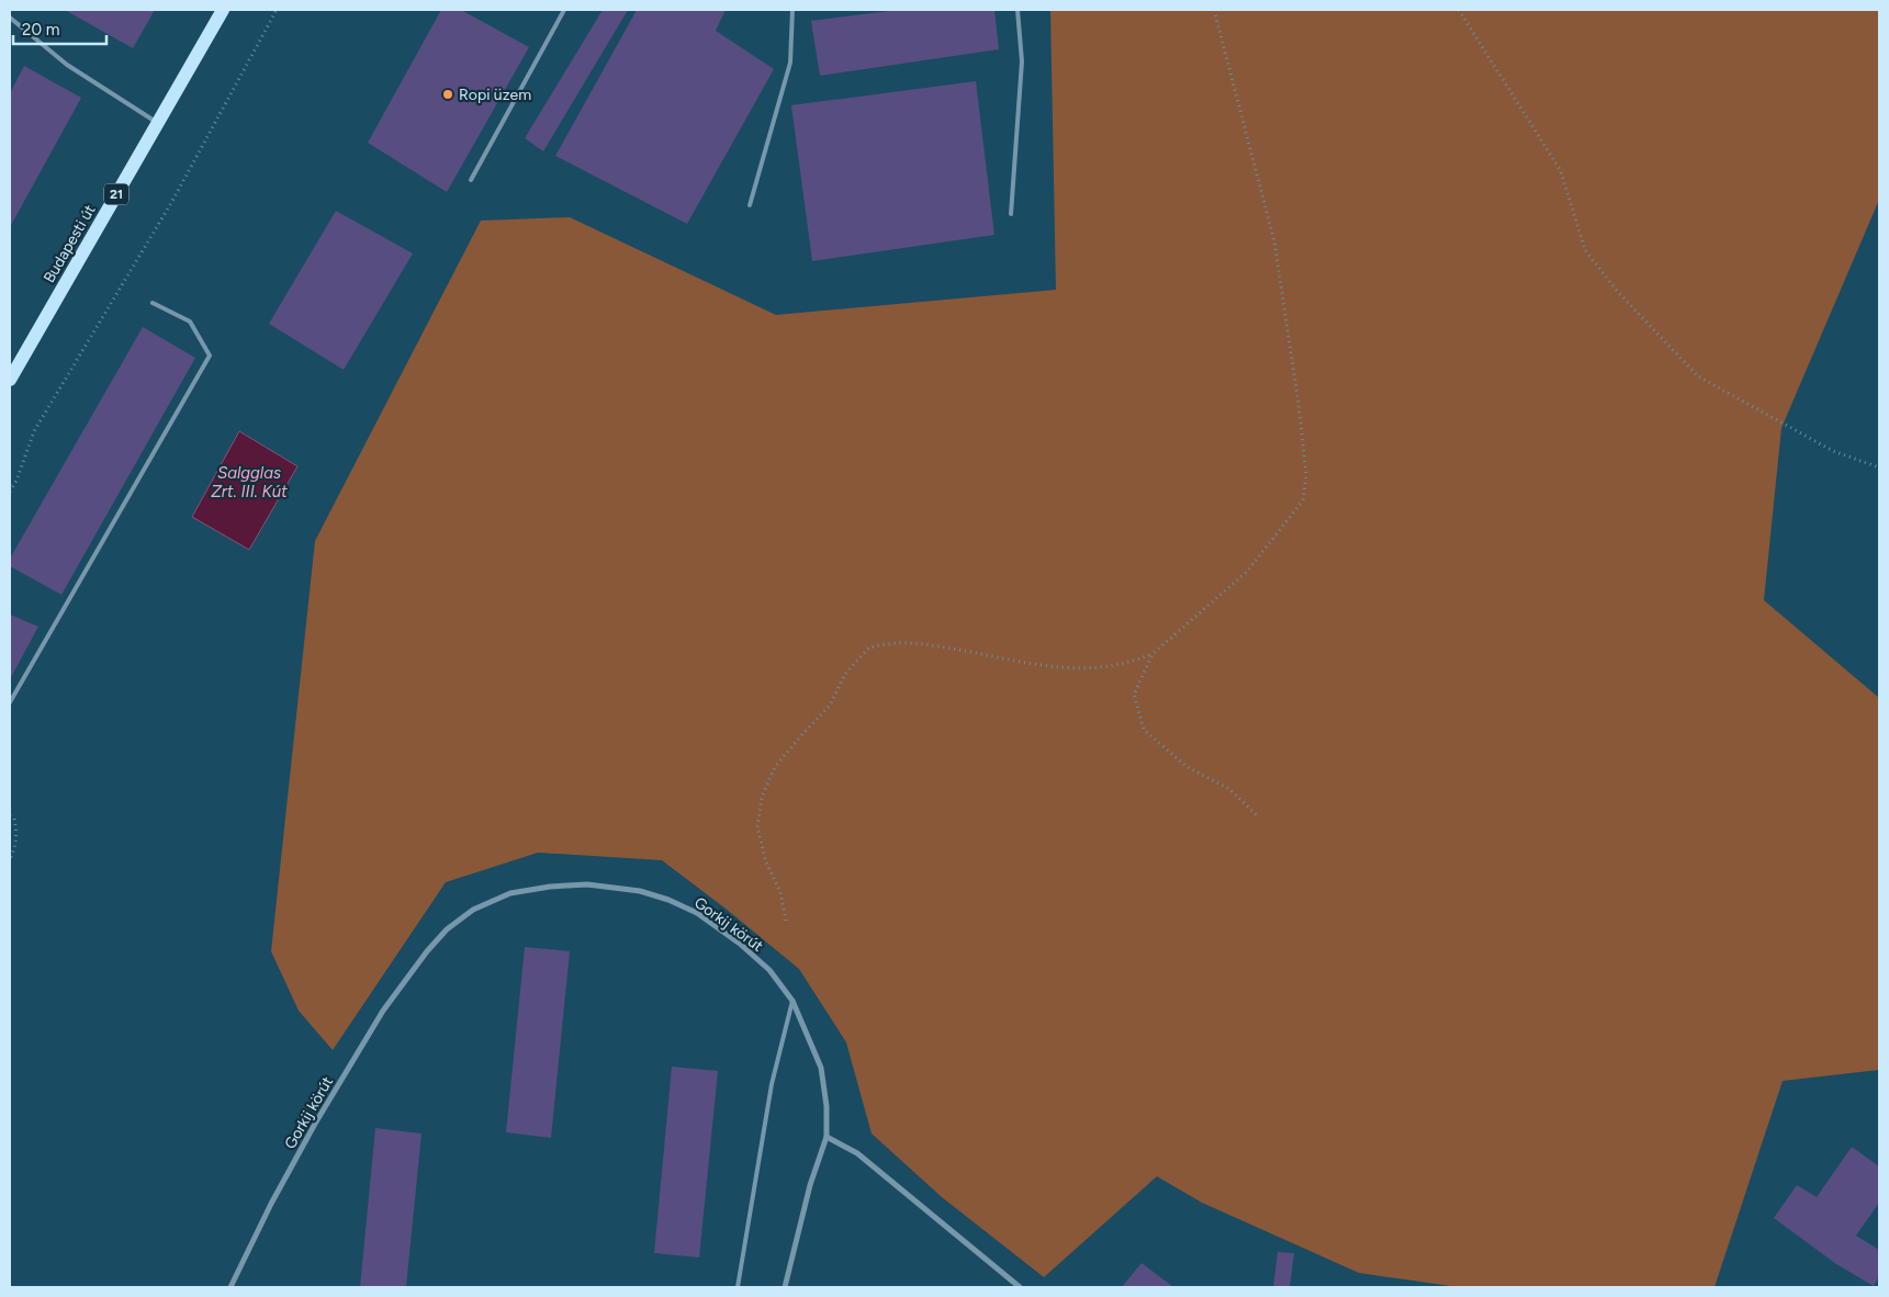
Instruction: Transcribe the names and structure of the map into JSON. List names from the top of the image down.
{
  "streets": {
    "main road": ["21", "Budapesti út"],
    "street": ["Gorkij körút"]
  },
  "water": ["Salgglas Zrt. III. Kút"],
  "places": ["Ropi üzem"],
  "scale_bar": "20 m"
}
